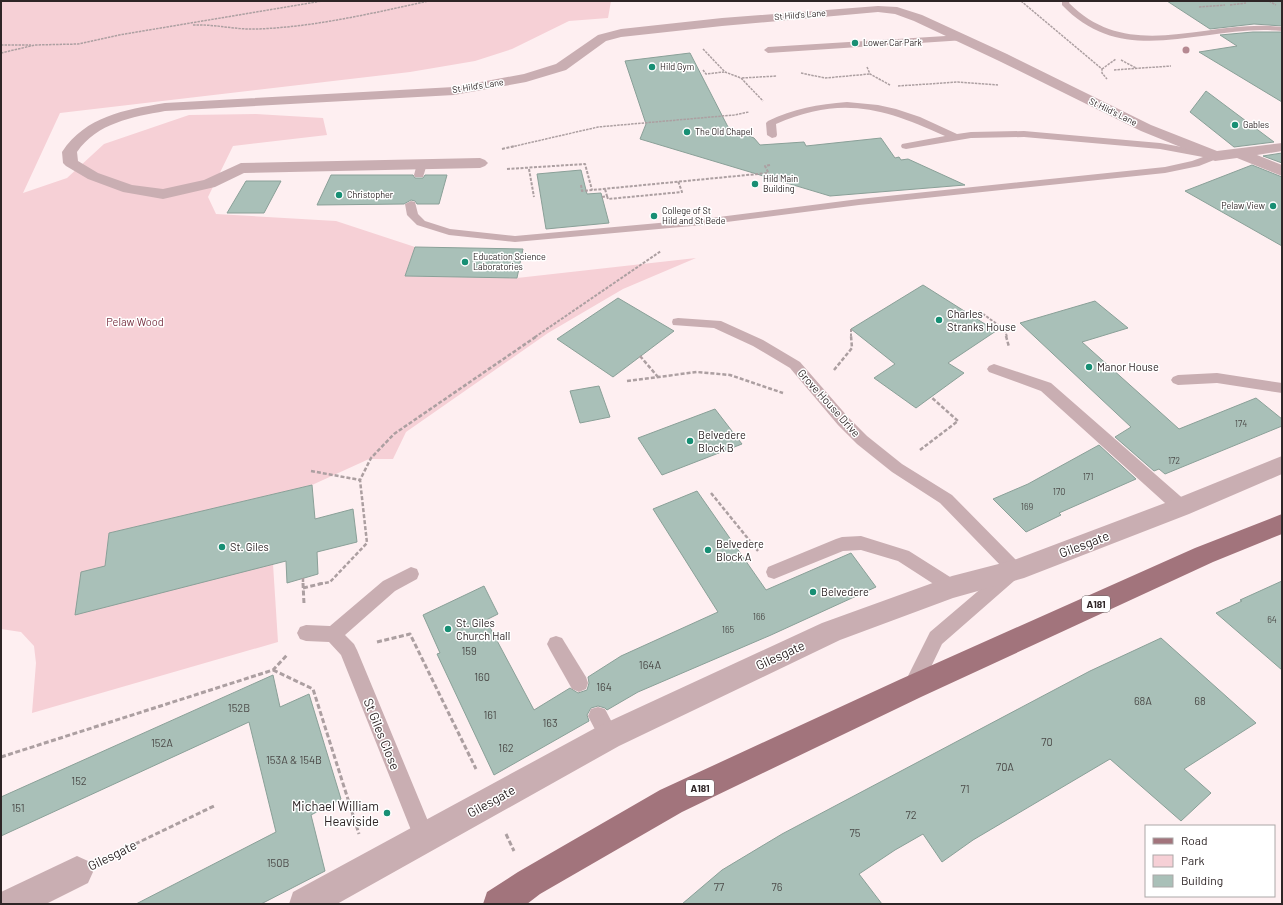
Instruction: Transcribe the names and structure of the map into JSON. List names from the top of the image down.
{
  "streets": {
    "main road": ["A181"],
    "street": ["St Hild's Lane", "Gilesgate"],
    "lane": ["Grove House Drive", "St Giles Close"]
  },
  "crossings": [
    ["Grove House Drive", "Gilesgate"],
    ["Gilesgate", "St Giles Close"]
  ],
  "parks": ["Pelaw Wood"],
  "places": [
    "Lower Car Park",
    "Hild Gym",
    "Gables",
    "The Old Chapel",
    "Hild Main Building",
    "Christopher",
    "Pelaw View",
    "College of St Hild and St Bede",
    "Education Science Laboratories",
    "Charles Stranks House",
    "Manor House",
    "Belvedere Block B",
    "St. Giles",
    "Belvedere Block A",
    "Belvedere",
    "St. Giles Church Hall",
    "Michael William Heaviside"
  ],
  "house_numbers": [
    "174",
    "172",
    "171",
    "170",
    "169",
    "166",
    "64",
    "165",
    "159",
    "164A",
    "160",
    "164",
    "68A",
    "68",
    "152B",
    "161",
    "163",
    "70",
    "152A",
    "162",
    "153A & 154B",
    "70A",
    "152",
    "71",
    "151",
    "72",
    "75",
    "150B",
    "77",
    "76"
  ],
  "legend": ["Road", "Park", "Building"]
}
